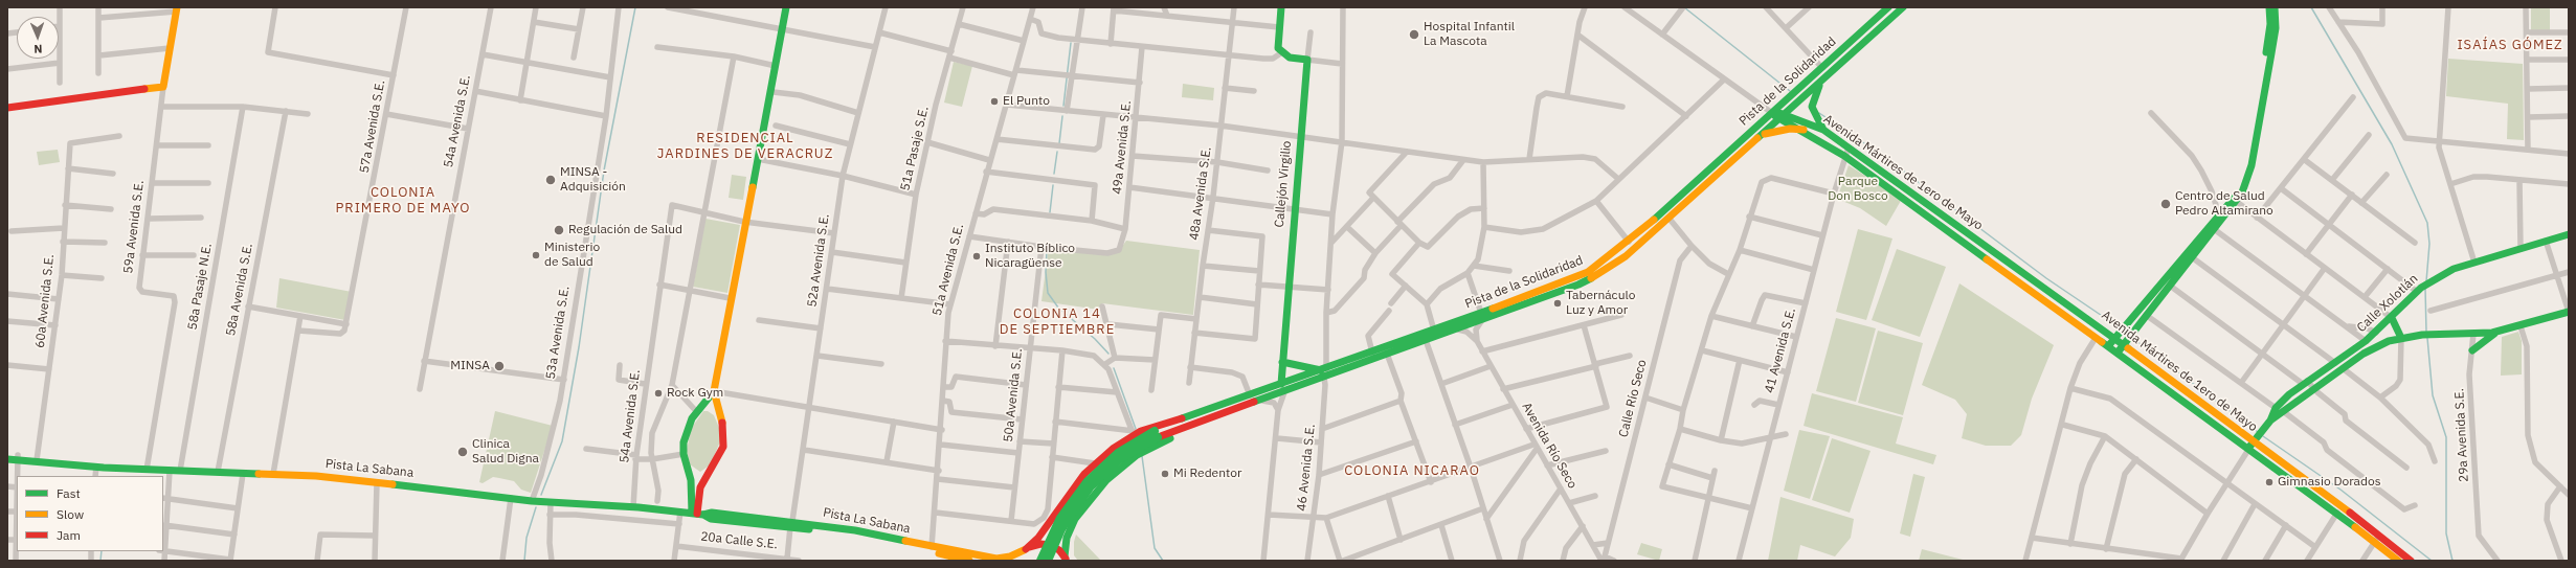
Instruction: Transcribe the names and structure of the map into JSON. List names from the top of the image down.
{
  "streets": {
    "main road": [
      "Pista de la Solidaridad",
      "Avenida Mártires de 1ero de Mayo",
      "Callejón Virgilio",
      "59a Avenida S.E.",
      "Calle Xolotlán",
      "Pista La Sabana"
    ],
    "street": [
      "54a Avenida S.E.",
      "57a Avenida S.E.",
      "49a Avenida S.E.",
      "51a Pasaje S.E.",
      "48a Avenida S.E.",
      "52a Avenida S.E.",
      "51a Avenida S.E.",
      "58a Pasaje N.E.",
      "58a Avenida S.E.",
      "60a Avenida S.E.",
      "53a Avenida S.E.",
      "41 Avenida S.E.",
      "50a Avenida S.E.",
      "Calle Río Seco",
      "29a Avenida S.E.",
      "Avenida Río Seco",
      "46 Avenida S.E.",
      "20a Calle S.E."
    ]
  },
  "crossings": [
    ["Pista de la Solidaridad", "Avenida Mártires de 1ero de Mayo"],
    ["Pista de la Solidaridad", "Callejón Virgilio"],
    ["Pista de la Solidaridad", "Avenida Río Seco"],
    ["Pista de la Solidaridad", "46 Avenida S.E."],
    ["Pista de la Solidaridad", "Pista La Sabana"],
    ["54a Avenida S.E.", "Pista La Sabana"],
    ["49a Avenida S.E.", "50a Avenida S.E."],
    ["Avenida Mártires de 1ero de Mayo", "Calle Xolotlán"],
    ["Avenida Mártires de 1ero de Mayo", "41 Avenida S.E."],
    ["59a Avenida S.E.", "Pista La Sabana"],
    ["52a Avenida S.E.", "Pista La Sabana"],
    ["52a Avenida S.E.", "20a Calle S.E."],
    ["51a Avenida S.E.", "Pista La Sabana"],
    ["58a Pasaje N.E.", "Pista La Sabana"],
    ["58a Avenida S.E.", "Pista La Sabana"],
    ["60a Avenida S.E.", "Pista La Sabana"],
    ["Calle Xolotlán", "29a Avenida S.E."],
    ["53a Avenida S.E.", "Pista La Sabana"],
    ["Calle Río Seco", "Avenida Río Seco"]
  ],
  "districts": [
    "ISAÍAS GÓMEZ",
    "RESIDENCIAL JARDINES DE VERACRUZ",
    "COLONIA PRIMERO DE MAYO",
    "COLONIA 14 DE SEPTIEMBRE",
    "COLONIA NICARAO"
  ],
  "parks": ["Parque Don Bosco"],
  "places": [
    "Hospital Infantil La Mascota",
    "El Punto",
    "MINSA - Adquisición",
    "Centro de Salud Pedro Altamirano",
    "Regulación de Salud",
    "Ministerio de Salud",
    "Instituto Bíblico Nicaragüense",
    "Tabernáculo Luz y Amor",
    "MINSA",
    "Rock Gym",
    "Clinica Salud Digna",
    "Mi Redentor",
    "Gimnasio Dorados"
  ],
  "legend": ["Fast", "Slow", "Jam"],
  "north": "bottom"
}
